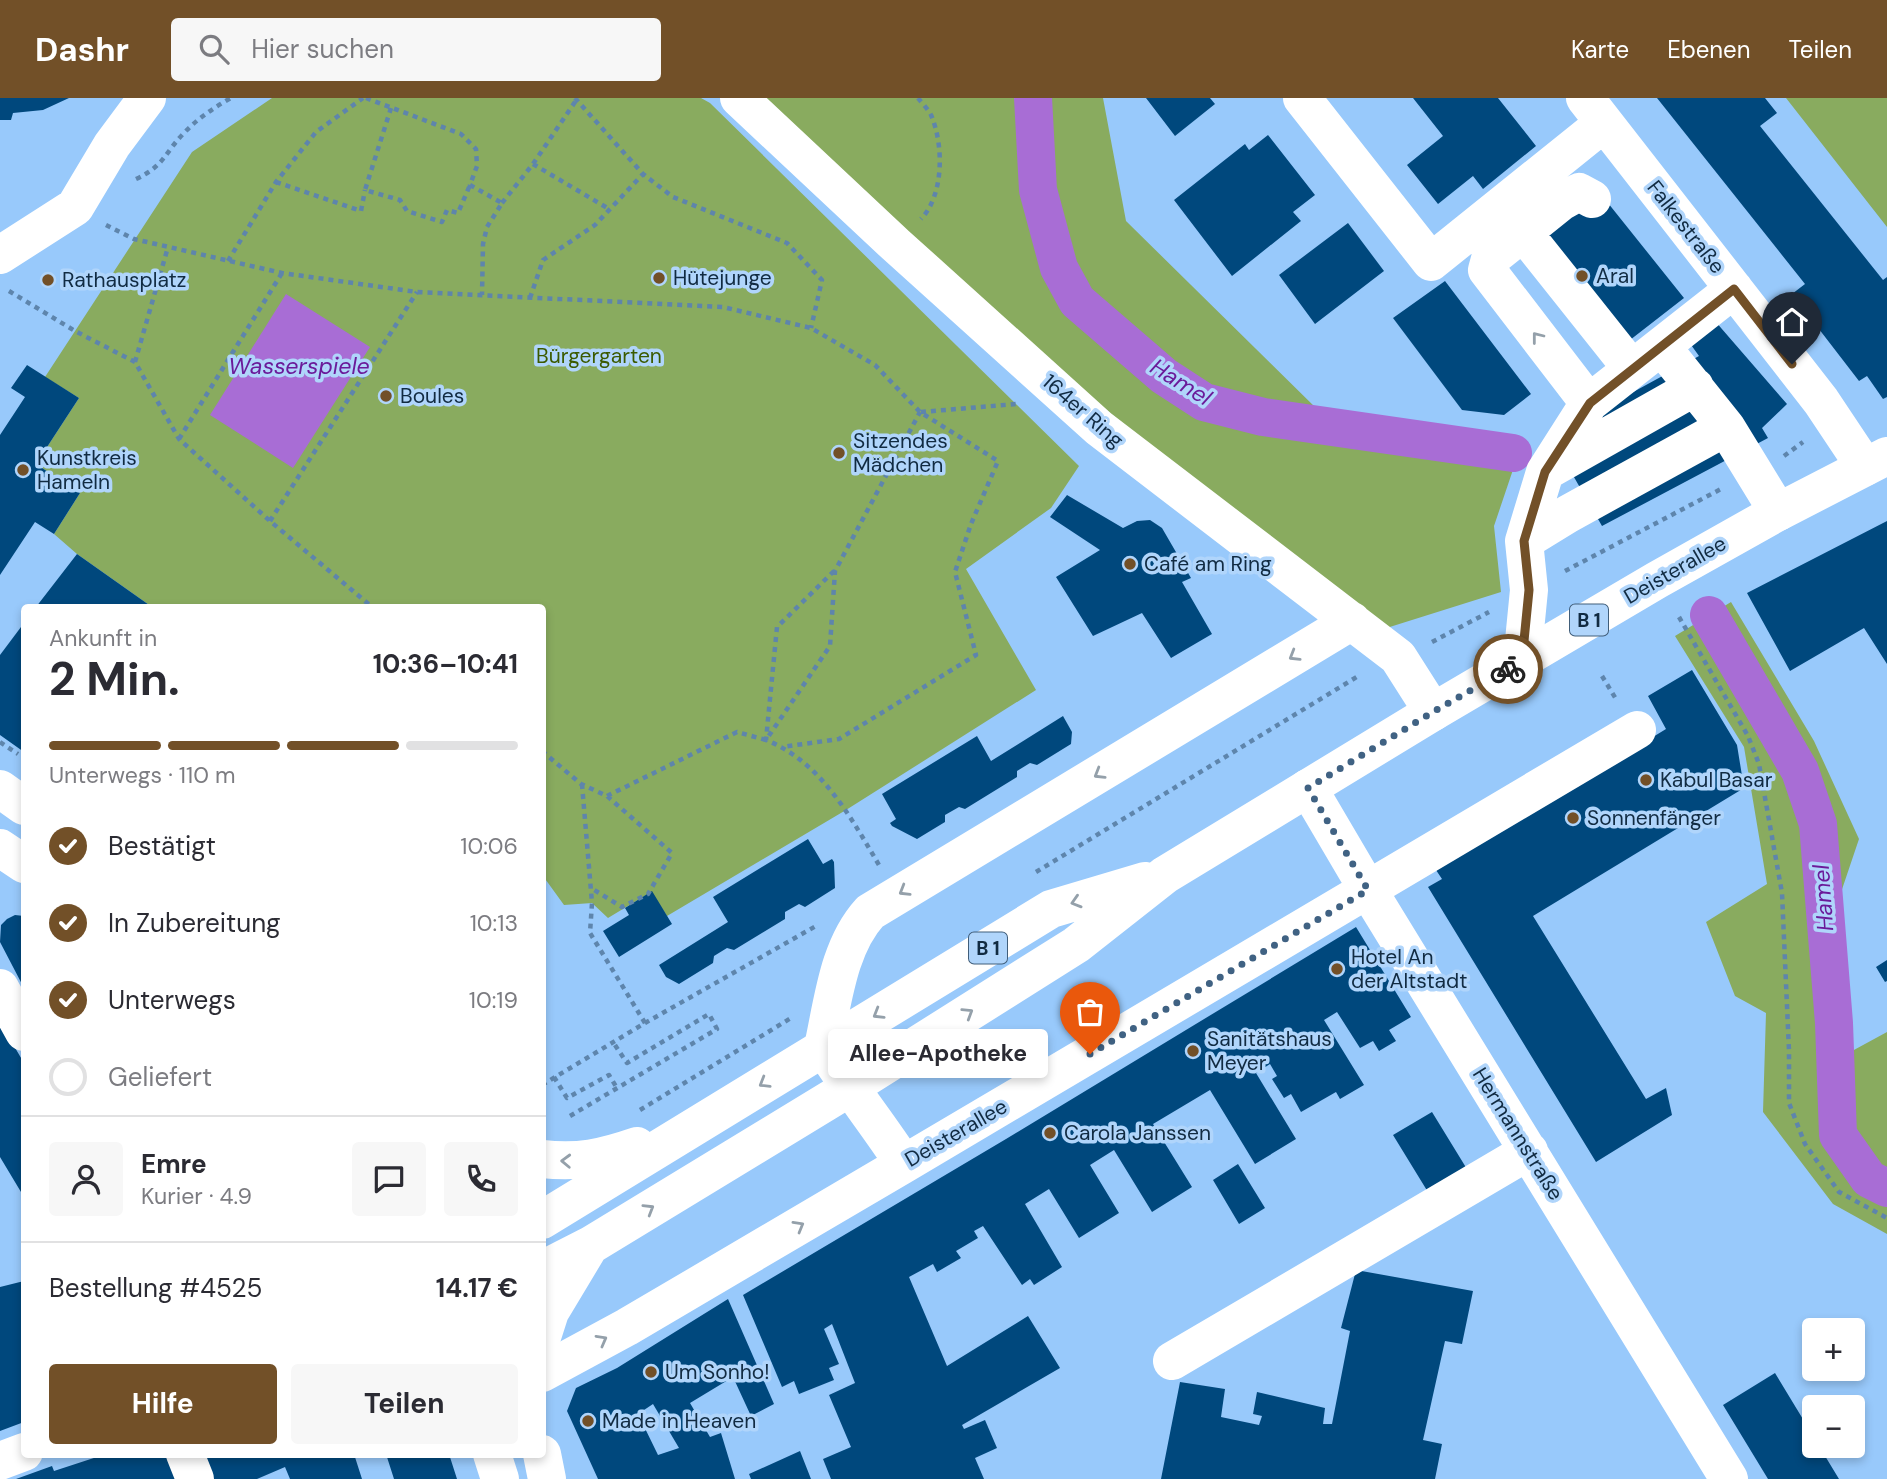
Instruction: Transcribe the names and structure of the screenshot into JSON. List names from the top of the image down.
{
  "streets": {
    "street": [
      "Falkestraße",
      "164er Ring",
      "Deisterallee",
      "B 1",
      "Hermannstraße"
    ]
  },
  "crossings": [
    ["Falkestraße", "Deisterallee"],
    ["164er Ring", "Deisterallee"],
    ["Deisterallee", "Hermannstraße"]
  ],
  "water": ["Wasserspiele", "Hamel"],
  "parks": ["Bürgergarten"],
  "places": [
    "Aral",
    "Hütejunge",
    "Rathausplatz",
    "Boules",
    "Sitzendes Mädchen",
    "Kunstkreis Hameln",
    "Café am Ring",
    "Kabul Basar",
    "Sonnenfänger",
    "Hotel An der Altstadt",
    "Sanitätshaus Meyer",
    "Allee-Apotheke",
    "Carola Janssen",
    "Um Sonho!",
    "Made in Heaven"
  ],
  "page": {
    "header": "Dashr",
    "search": "Hier suchen",
    "nav": ["Karte", "Ebenen", "Teilen"],
    "heading": ["2 Min.", "Ankunft in", "10:36–10:41"],
    "panel": [
      "Emre",
      "Kurier · 4.9",
      "Bestellung #4525",
      "14.17 €"
    ],
    "bar": "Unterwegs · 110 m",
    "list": [
      ["Bestätigt", "10:06"],
      ["In Zubereitung", "10:13"],
      ["Unterwegs", "10:19"],
      "Geliefert"
    ],
    "bubble": "Allee-Apotheke",
    "map_buttons": ["+", "−"],
    "buttons": ["Hilfe", "Teilen"]
  }
}
